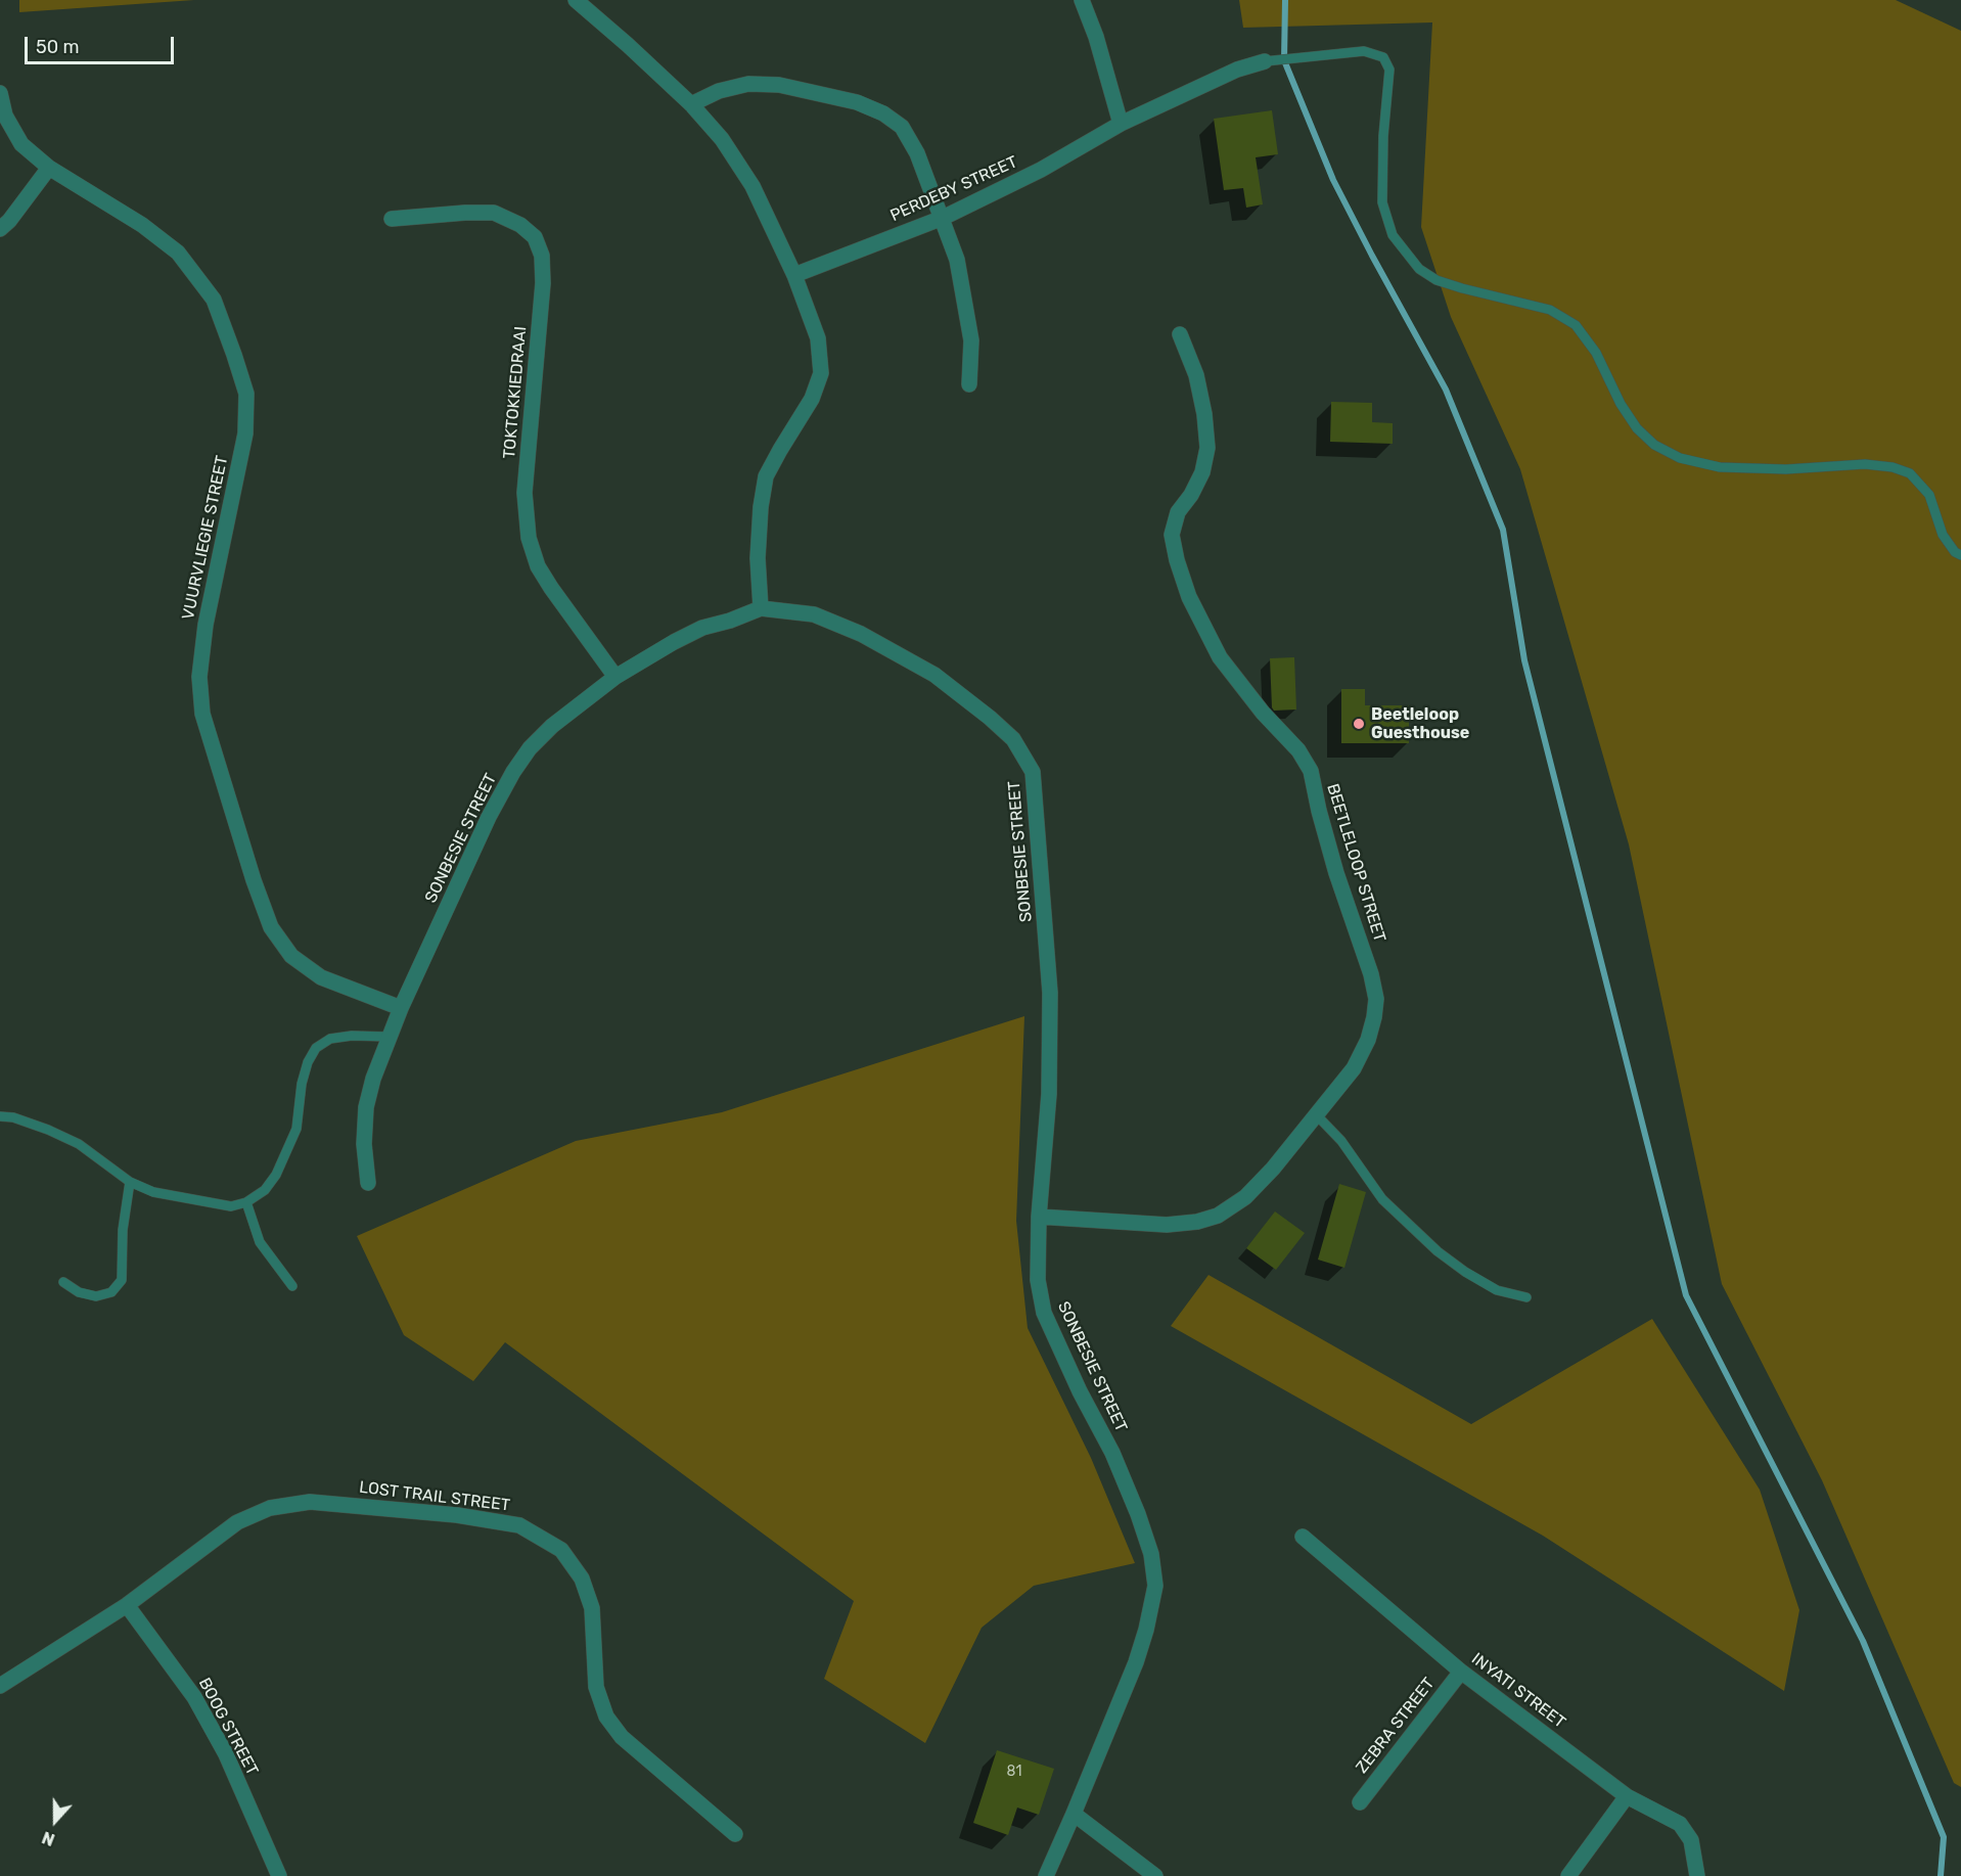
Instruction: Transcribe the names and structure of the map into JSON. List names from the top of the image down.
{
  "streets": {
    "street": [
      "PERDEBY STREET",
      "TOKTOKKIEDRAAI",
      "VUURVLIEGIE STREET",
      "SONBESIE STREET",
      "BEETLELOOP STREET",
      "LOST TRAIL STREET",
      "INYATI STREET",
      "ZEBRA STREET",
      "BOOG STREET"
    ]
  },
  "crossings": [
    ["TOKTOKKIEDRAAI", "SONBESIE STREET"],
    ["VUURVLIEGIE STREET", "SONBESIE STREET"],
    ["SONBESIE STREET", "BEETLELOOP STREET"],
    ["LOST TRAIL STREET", "BOOG STREET"],
    ["INYATI STREET", "ZEBRA STREET"]
  ],
  "places": ["Beetleloop Guesthouse"],
  "house_numbers": ["81"],
  "scale_bar": "50 m",
  "north": "bottom"
}
